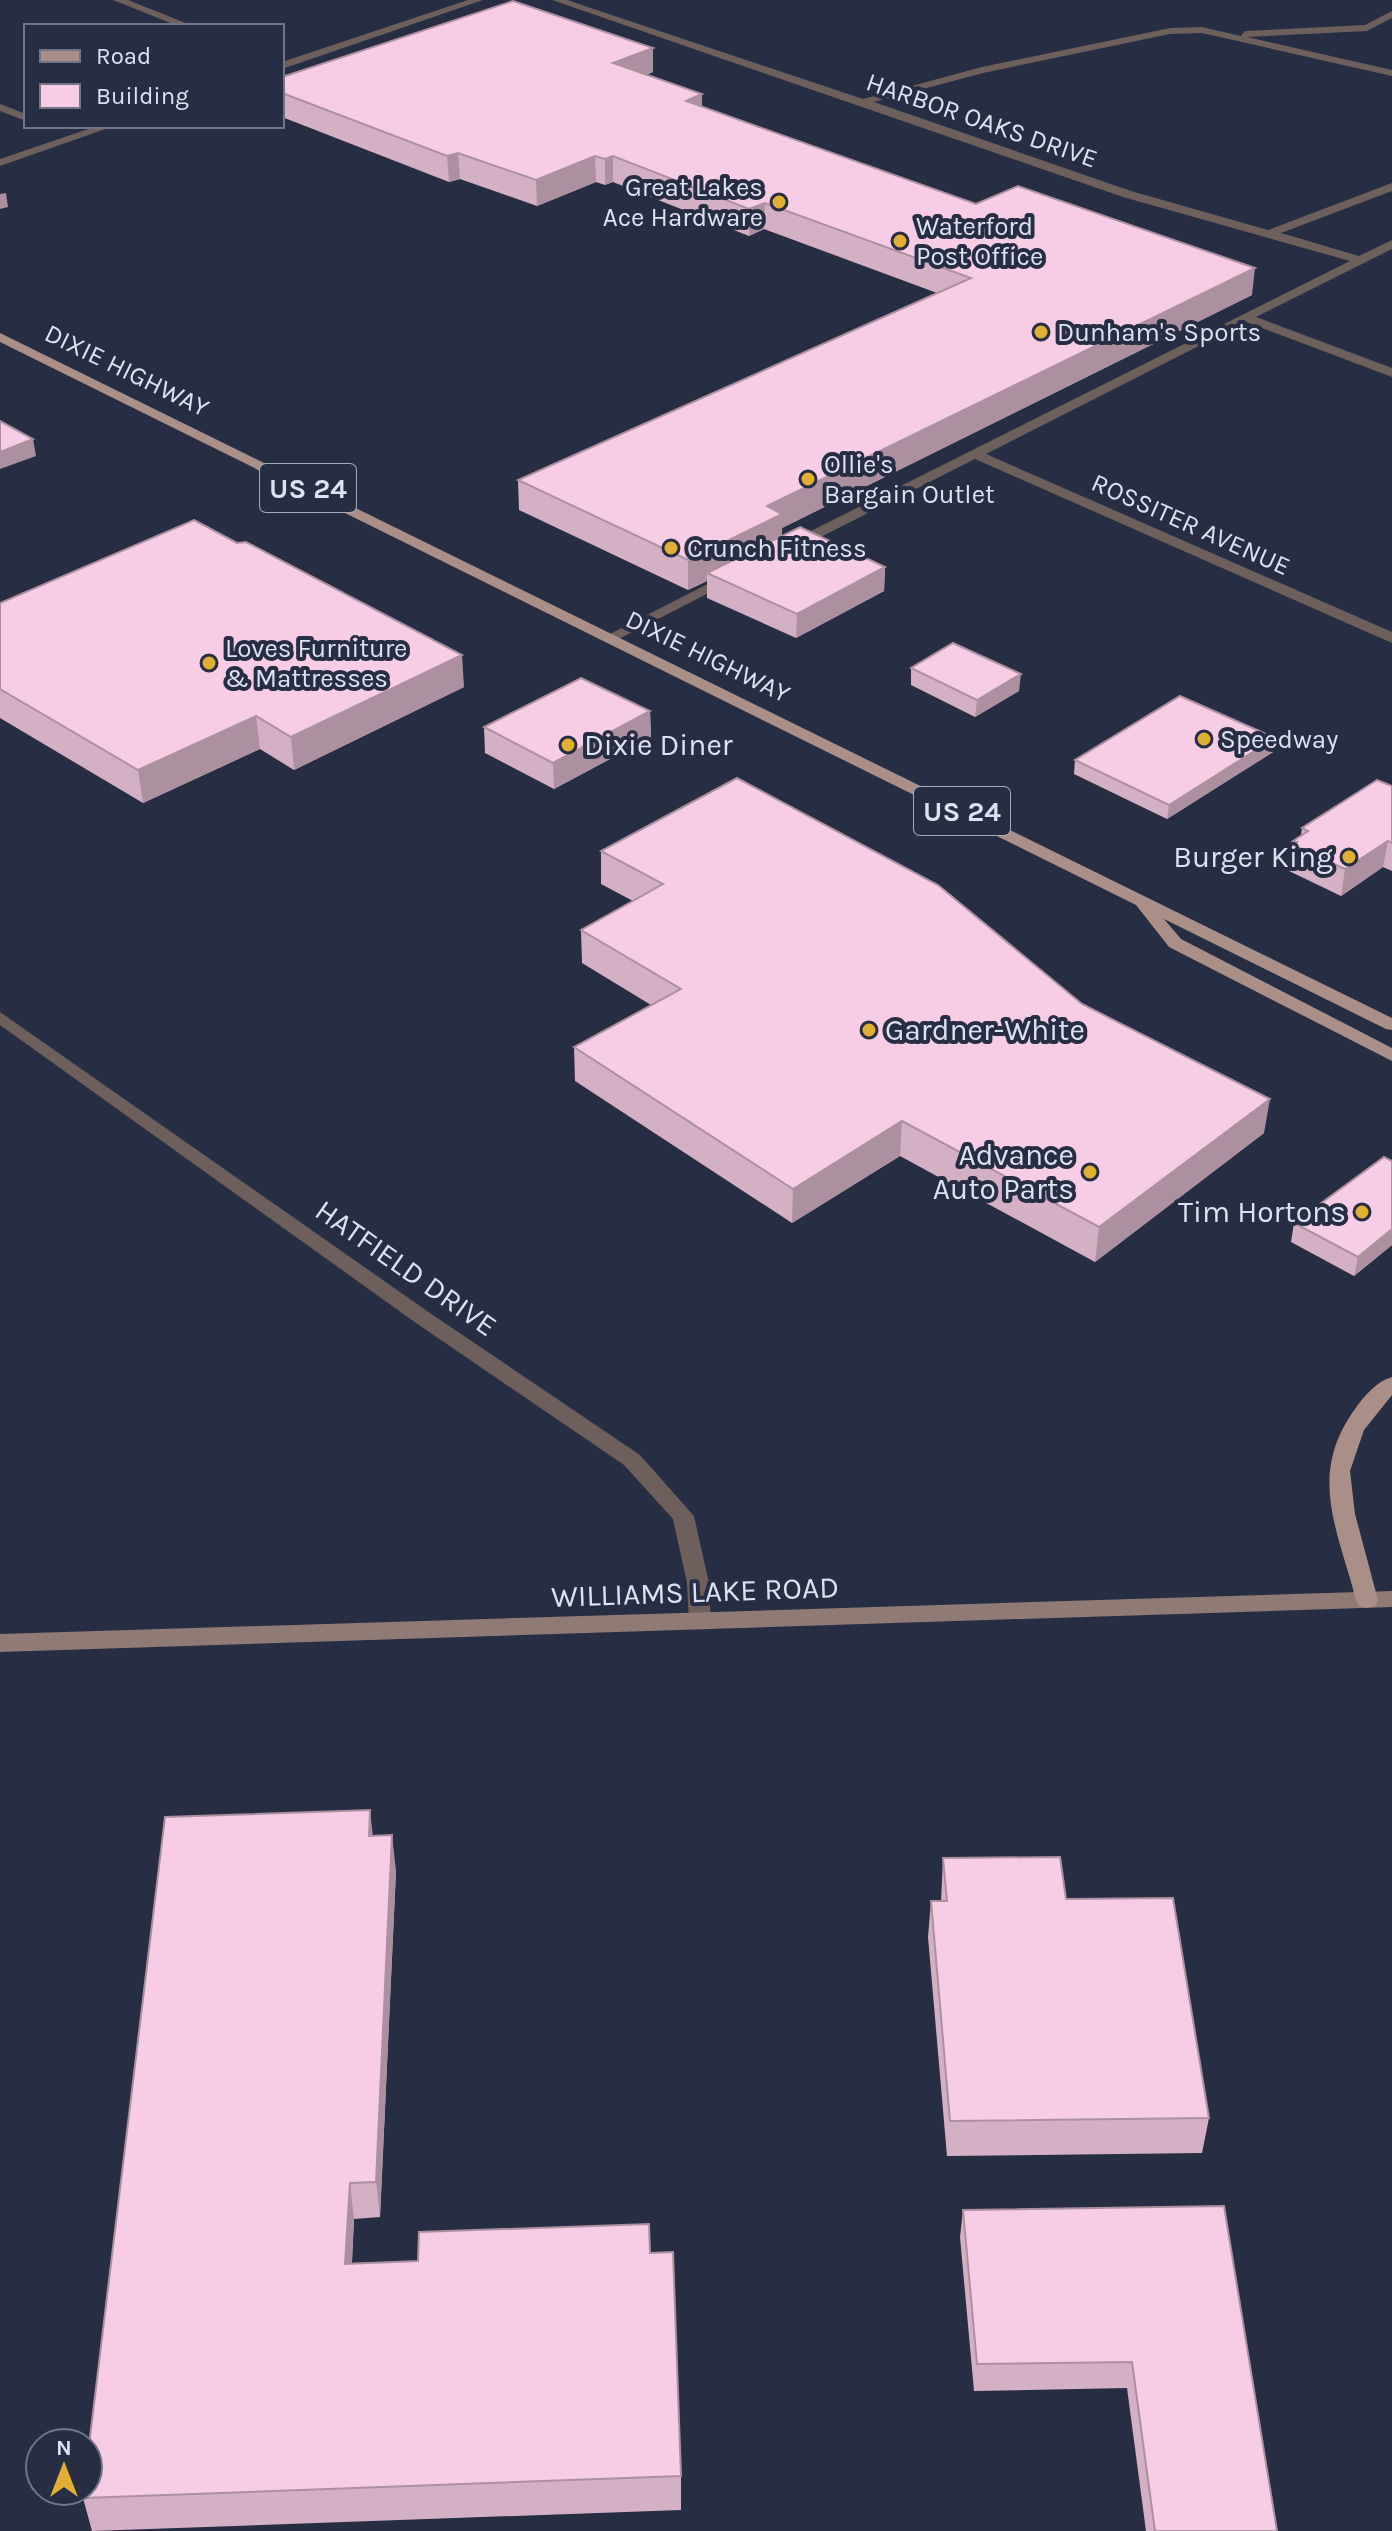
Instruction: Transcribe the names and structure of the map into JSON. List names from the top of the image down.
{
  "streets": {
    "main road": ["DIXIE HIGHWAY", "US 24", "WILLIAMS LAKE ROAD"],
    "street": ["HARBOR OAKS DRIVE", "ROSSITER AVENUE", "HATFIELD DRIVE"]
  },
  "crossings": [
    ["HATFIELD DRIVE", "WILLIAMS LAKE ROAD"]
  ],
  "places": [
    "Great Lakes Ace Hardware",
    "Waterford Post Office",
    "Dunham's Sports",
    "Ollie's Bargain Outlet",
    "Crunch Fitness",
    "Loves Furniture & Mattresses",
    "Speedway",
    "Dixie Diner",
    "Burger King",
    "Gardner-White",
    "Advance Auto Parts",
    "Tim Hortons"
  ],
  "legend": ["Road", "Building"],
  "north": "top"
}
